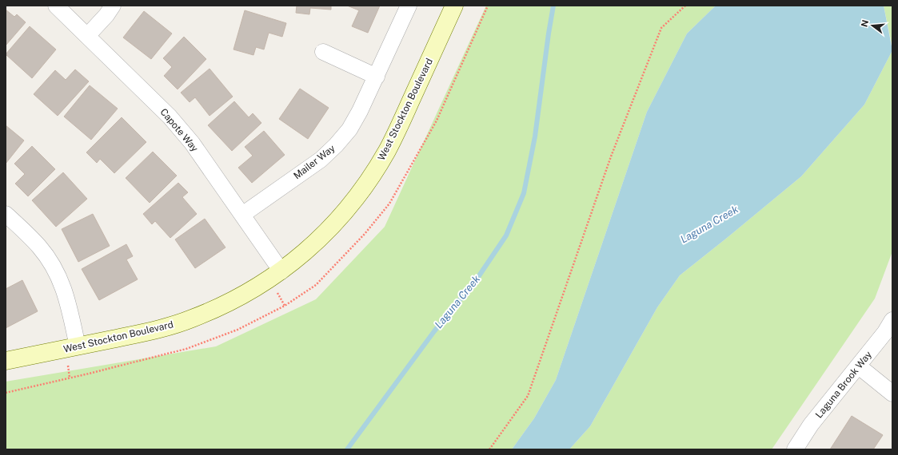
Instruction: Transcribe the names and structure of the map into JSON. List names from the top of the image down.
{
  "streets": {
    "street": [
      "West Stockton Boulevard",
      "Capote Way",
      "Mailer Way",
      "Laguna Brook Way"
    ]
  },
  "crossings": [
    ["West Stockton Boulevard", "Capote Way"],
    ["Capote Way", "Mailer Way"]
  ],
  "water": ["Laguna Creek"],
  "north": "left"
}
